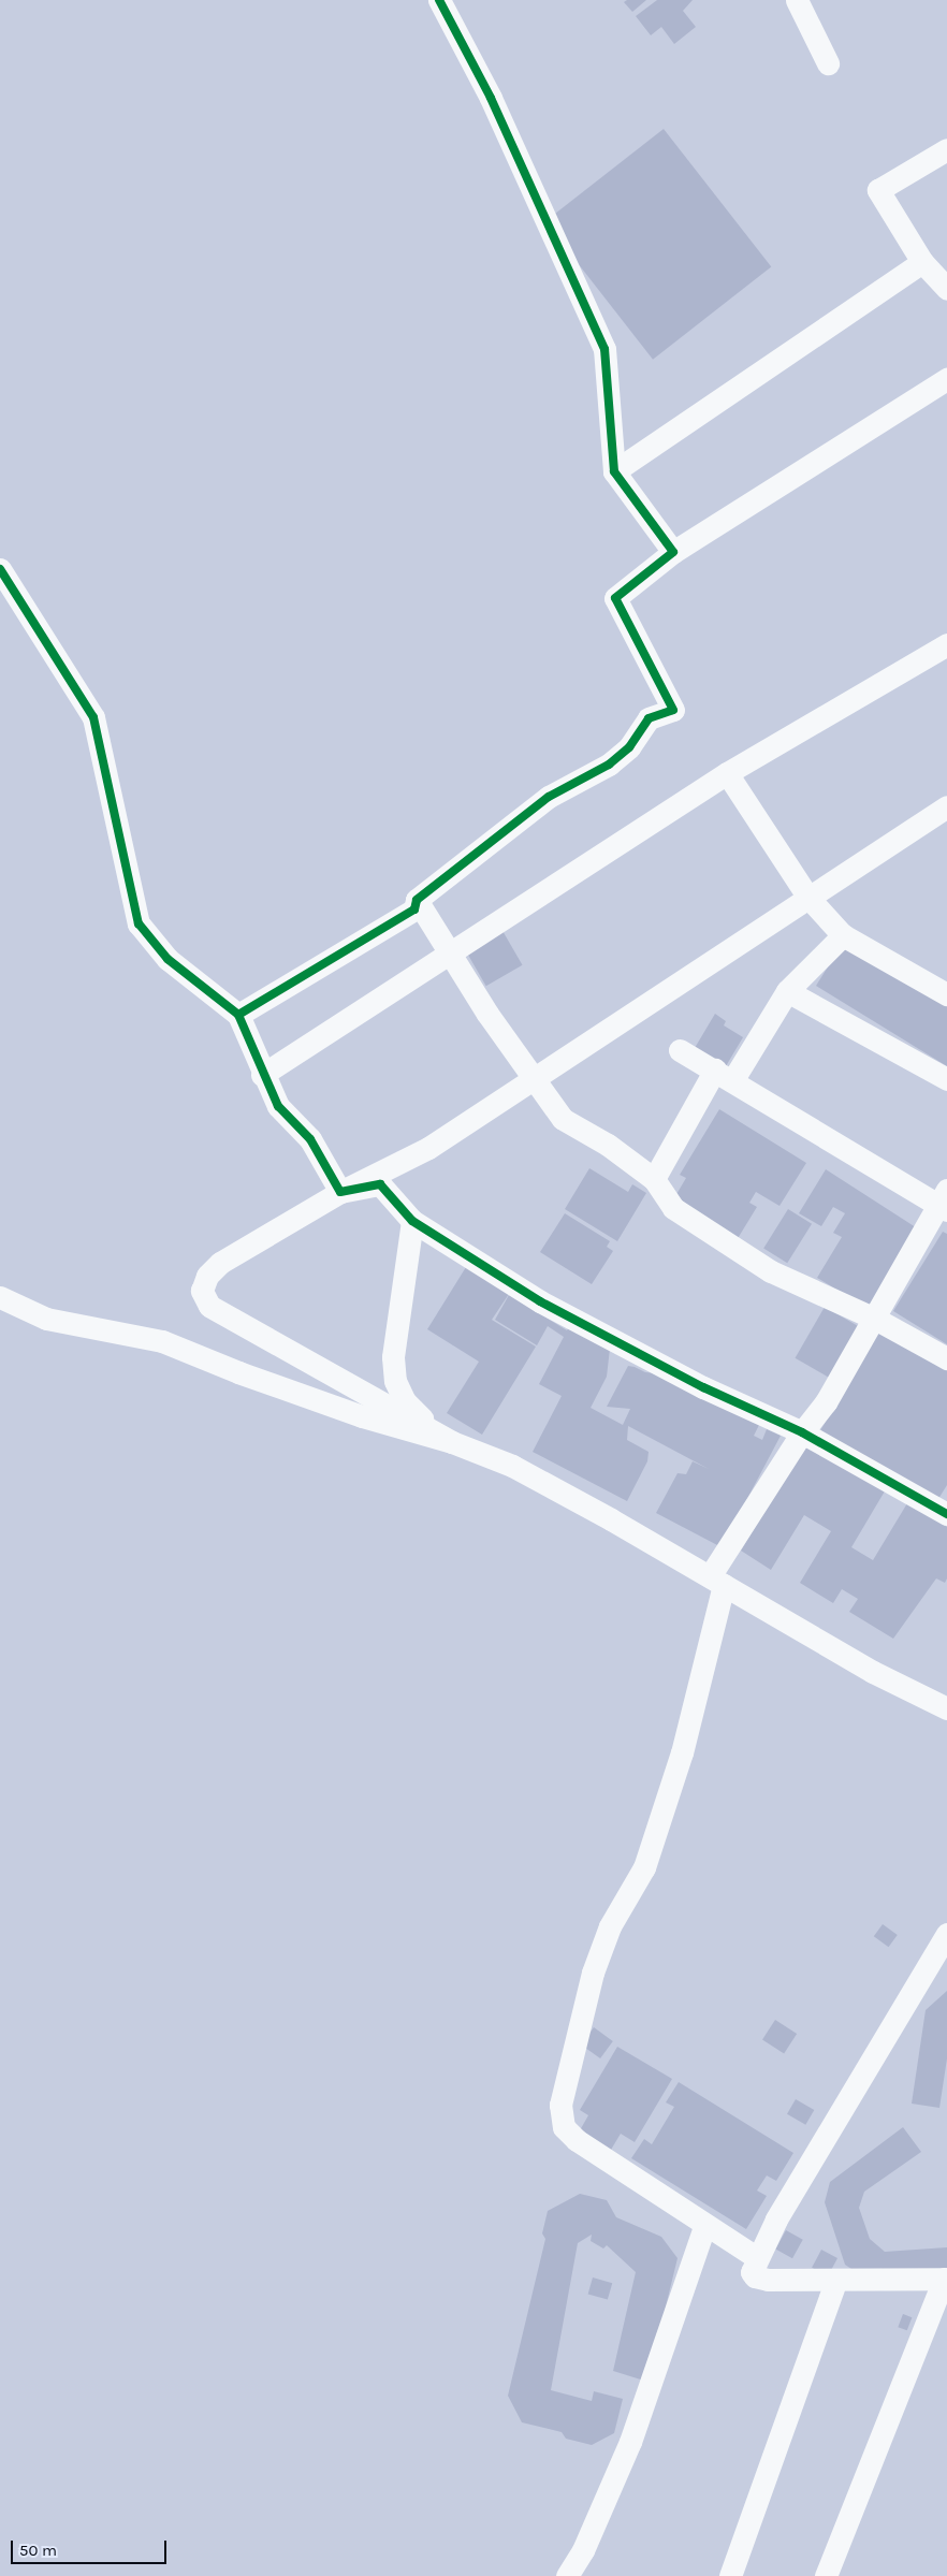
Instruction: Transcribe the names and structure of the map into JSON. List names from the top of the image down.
{
  "scale_bar": "50 m"
}
